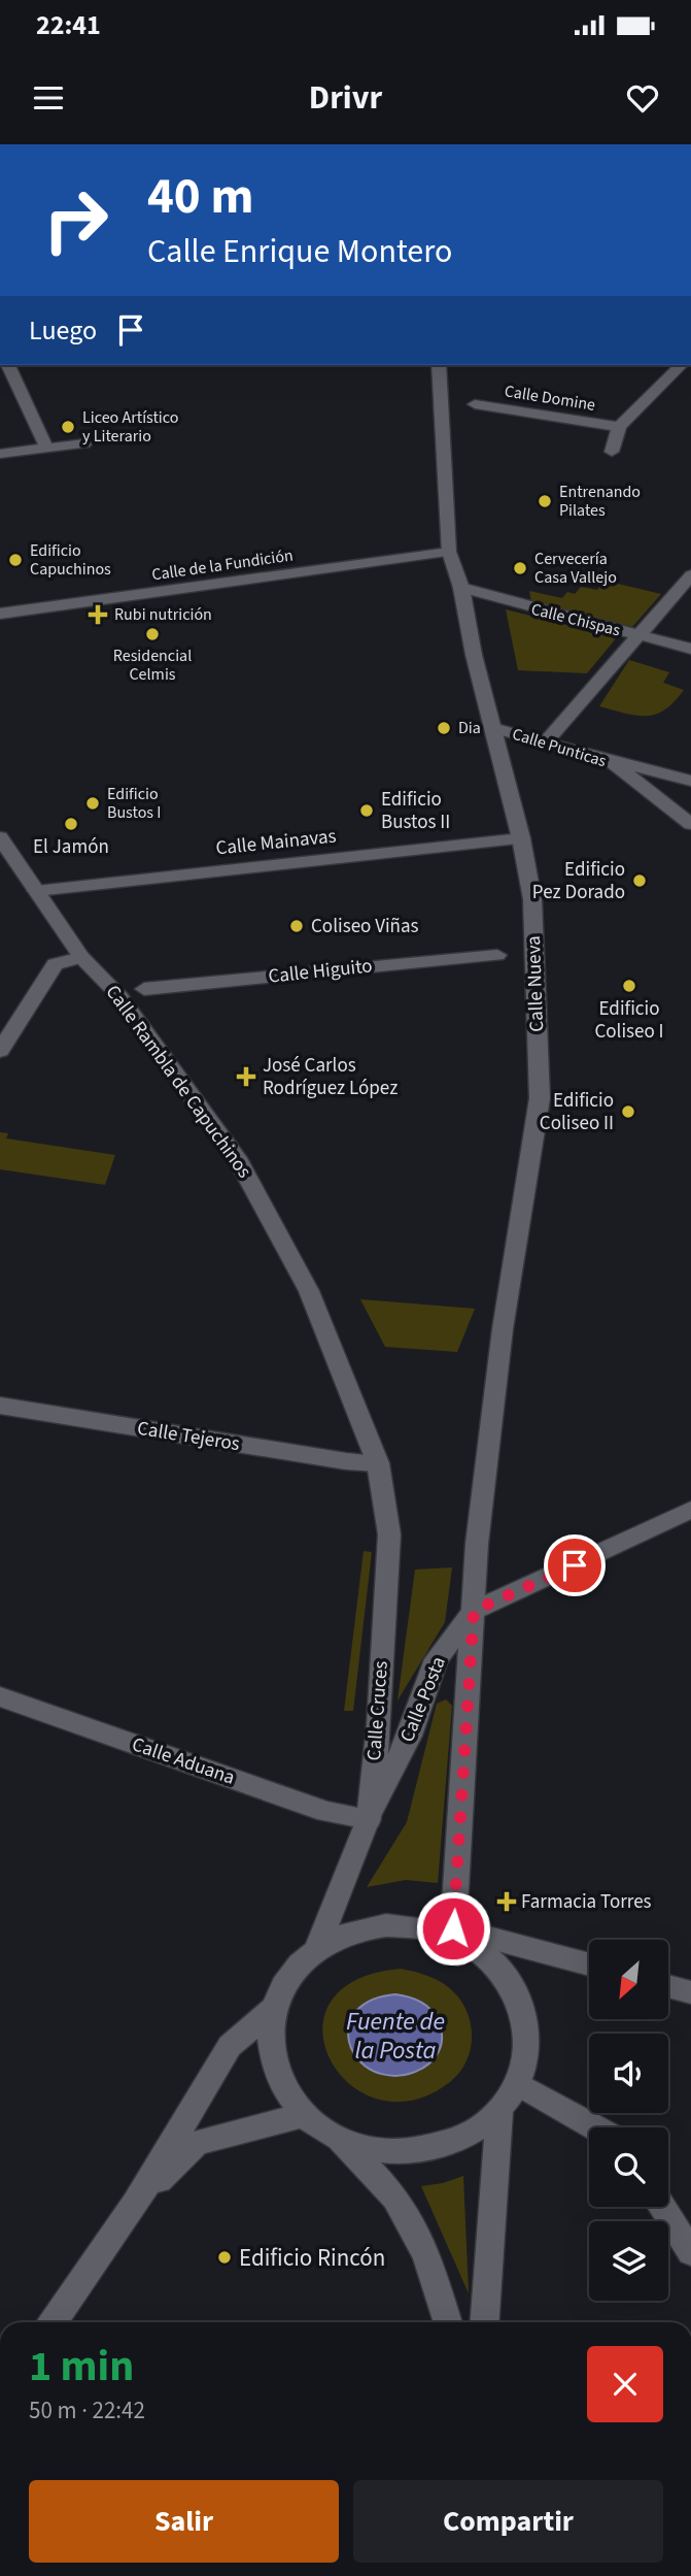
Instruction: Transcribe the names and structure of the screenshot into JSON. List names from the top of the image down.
{
  "streets": {
    "main road": [
      "Calle Domine",
      "Calle de la Fundición",
      "Calle Chispas",
      "Calle Punticas",
      "Calle Mainavas",
      "Calle Higuito",
      "Calle Nueva",
      "Calle Rambla de Capuchinos",
      "Calle Tejeros",
      "Calle Posta",
      "Calle Cruces",
      "Calle Aduana"
    ]
  },
  "crossings": [
    ["Calle de la Fundición", "Calle Nueva"],
    ["Calle Chispas", "Calle Nueva"],
    ["Calle Punticas", "Calle Nueva"],
    ["Calle Mainavas", "Calle Nueva"],
    ["Calle Mainavas", "Calle Rambla de Capuchinos"],
    ["Calle Nueva", "Calle Posta"],
    ["Calle Rambla de Capuchinos", "Calle Tejeros"],
    ["Calle Rambla de Capuchinos", "Calle Cruces"],
    ["Calle Tejeros", "Calle Cruces"],
    ["Calle Posta", "Calle Cruces"],
    ["Calle Posta", "Calle Aduana"],
    ["Calle Cruces", "Calle Aduana"]
  ],
  "water": ["Fuente de la Posta"],
  "places": {
    "other": [
      "Liceo Artístico y Literario",
      "Entrenando Pilates",
      "Edificio Capuchinos",
      "Cervecería Casa Vallejo",
      "Residencial Celmis",
      "Dia",
      "Edificio Bustos I",
      "Edificio Bustos II",
      "El Jamón",
      "Edificio Pez Dorado",
      "Coliseo Viñas",
      "Edificio Coliseo I",
      "Edificio Coliseo II",
      "Edificio Rincón"
    ],
    "health": ["Rubi nutrición", "José Carlos Rodríguez López", "Farmacia Torres"]
  },
  "north": "bottom left",
  "page": {
    "status": "22:41",
    "header": "Drivr",
    "turn": ["40 m", "Calle Enrique Montero"],
    "then": "Luego",
    "heading": ["1 min", "50 m · 22:42"],
    "buttons": ["Salir", "Compartir"]
  }
}
